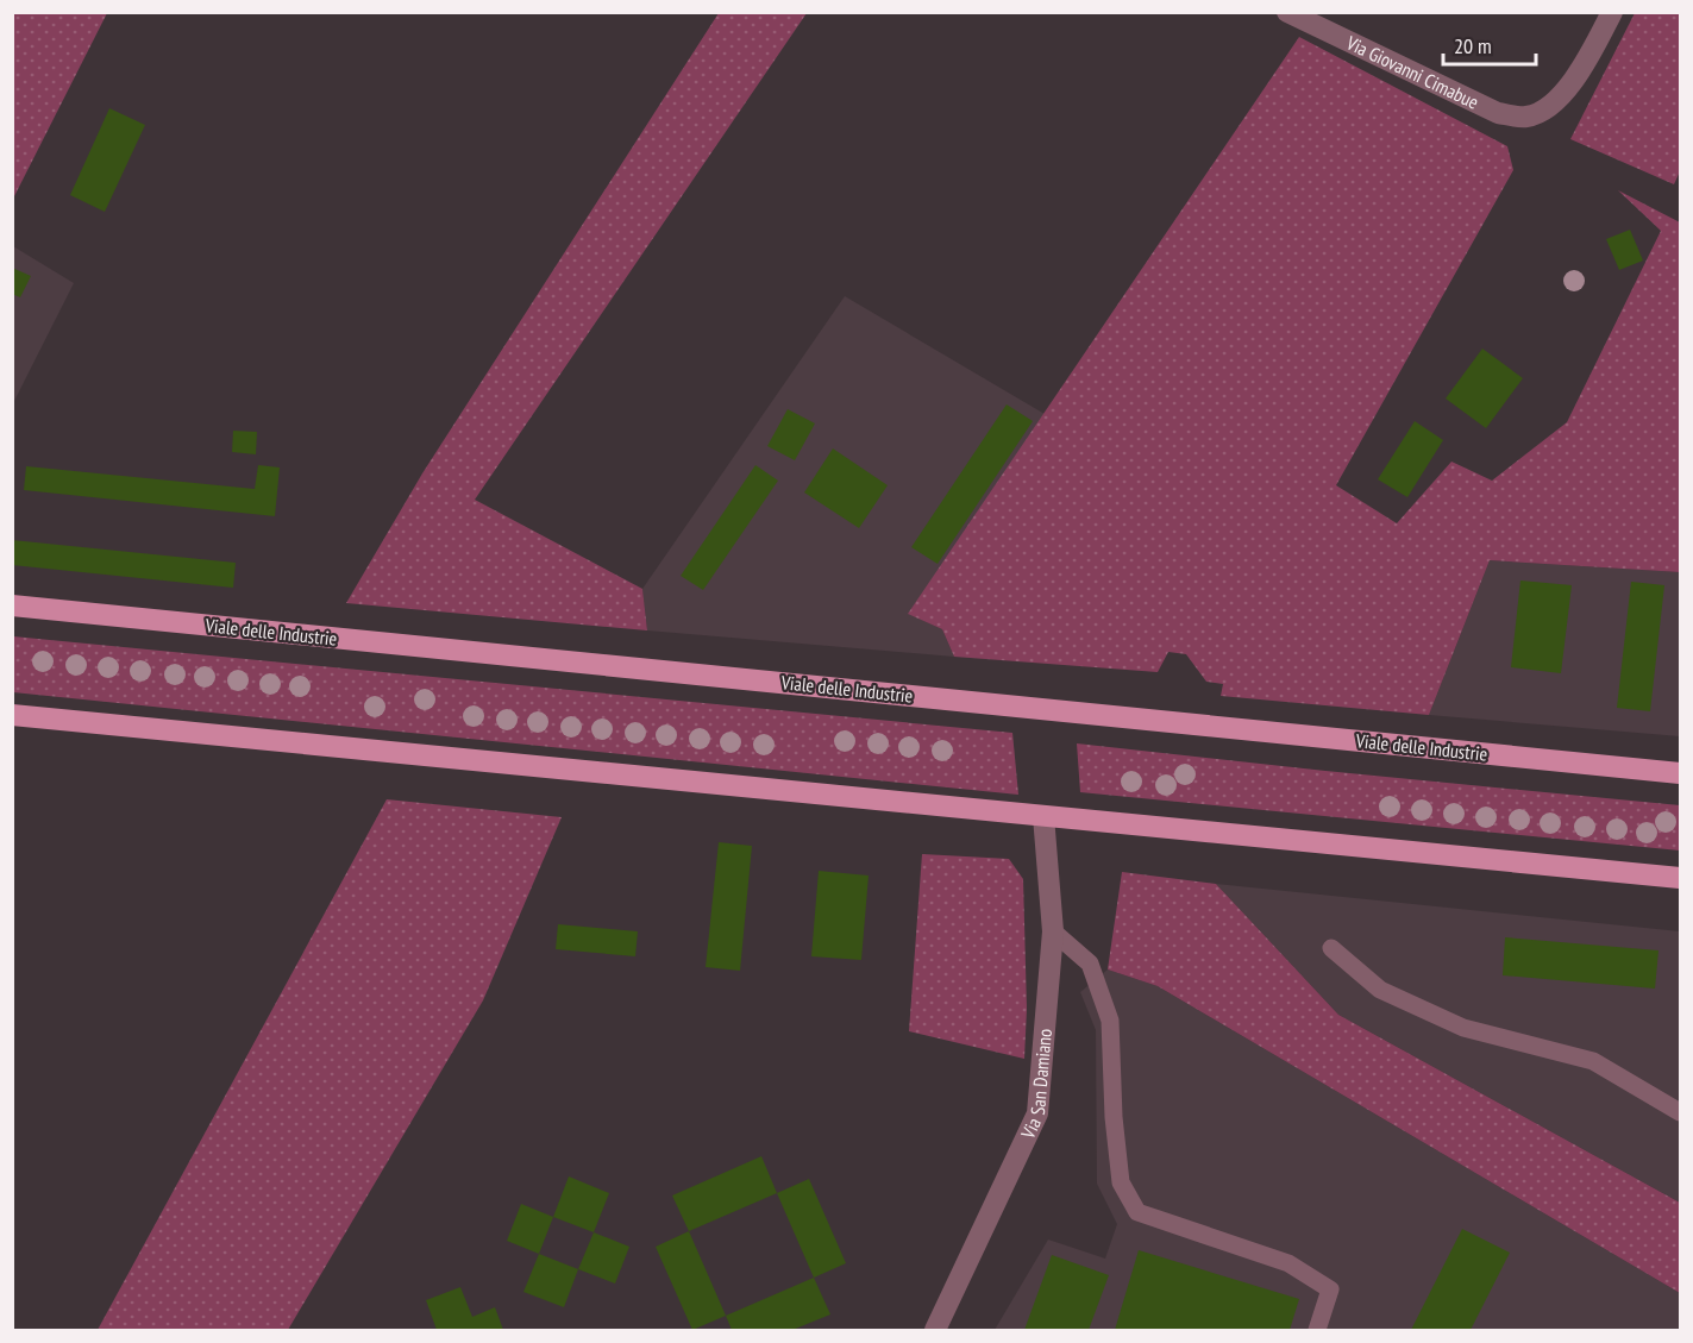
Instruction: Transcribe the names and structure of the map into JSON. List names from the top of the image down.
{
  "streets": {
    "main road": ["Viale delle Industrie"],
    "street": ["Via Giovanni Cimabue", "Via San Damiano"]
  },
  "scale_bar": "20 m"
}
